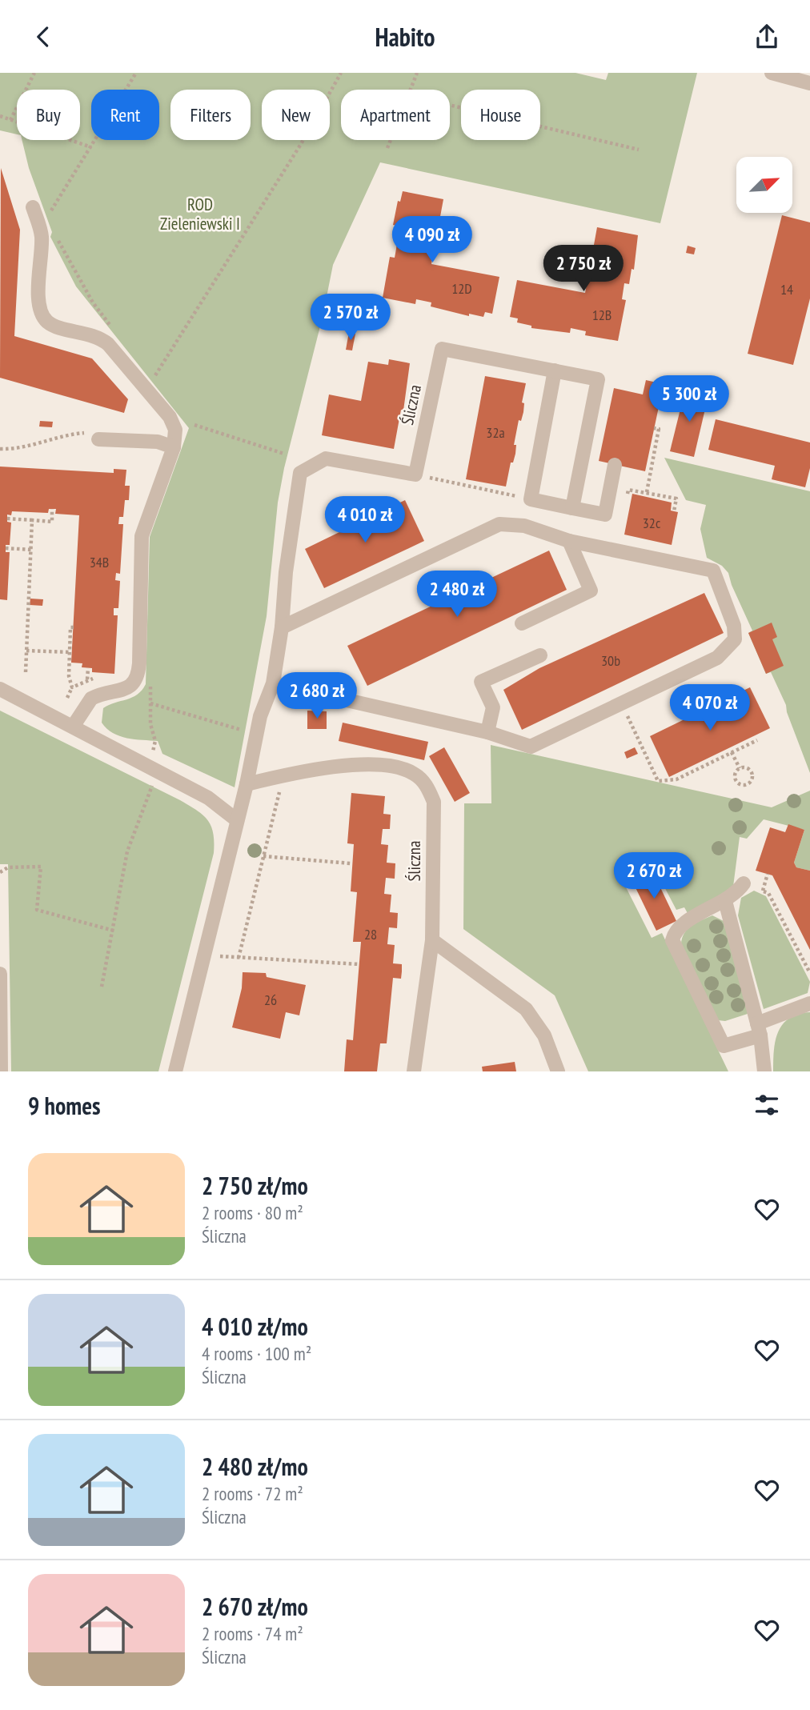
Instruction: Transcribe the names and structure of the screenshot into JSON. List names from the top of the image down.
{
  "streets": {
    "street": ["Śliczna"]
  },
  "parks": ["ROD Zieleniewski I"],
  "house_numbers": [
    "12D",
    "14",
    "12B",
    "32a",
    "32c",
    "34B",
    "30b",
    "28",
    "26"
  ],
  "north": "top right",
  "page": {
    "header": "Habito",
    "chip": [
      "Buy",
      "Rent",
      "Filters",
      "New",
      "Apartment",
      "House"
    ],
    "price": [
      "4 090 zł",
      "2 750 zł",
      "2 570 zł",
      "5 300 zł",
      "4 010 zł",
      "2 480 zł",
      "2 680 zł",
      "4 070 zł",
      "2 670 zł"
    ],
    "heading": "9 homes",
    "list": [
      {
        "name": "2 750 zł/mo",
        "note": "2 rooms · 80 m² · Śliczna"
      },
      {
        "name": "4 010 zł/mo",
        "note": "4 rooms · 100 m² · Śliczna"
      },
      {
        "name": "2 480 zł/mo",
        "note": "2 rooms · 72 m² · Śliczna"
      },
      {
        "name": "2 670 zł/mo",
        "note": "2 rooms · 74 m² · Śliczna"
      }
    ]
  }
}
